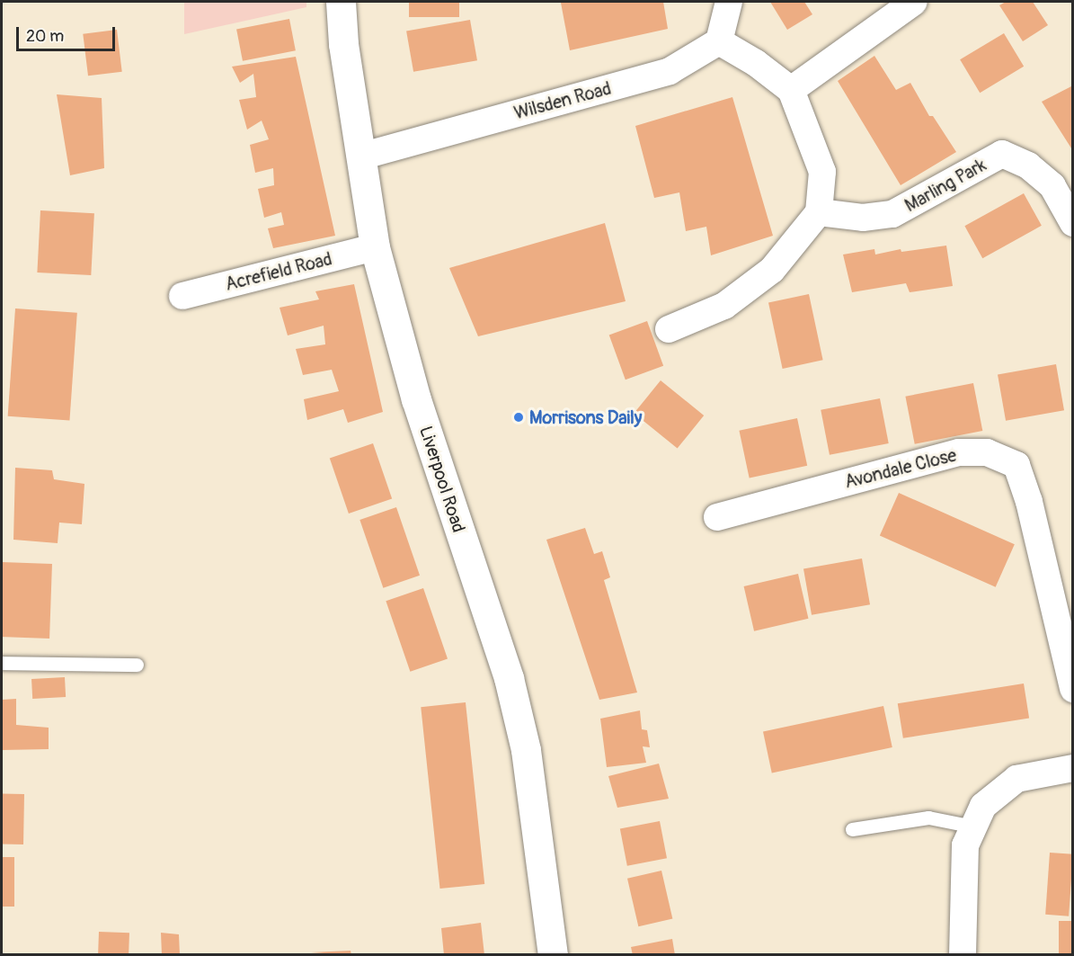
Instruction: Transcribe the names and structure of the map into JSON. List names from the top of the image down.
{
  "streets": {
    "main road": ["Liverpool Road"],
    "street": [
      "Wilsden Road",
      "Marling Park",
      "Acrefield Road",
      "Avondale Close"
    ]
  },
  "crossings": [
    ["Wilsden Road", "Liverpool Road"],
    ["Acrefield Road", "Liverpool Road"]
  ],
  "places": ["Morrisons Daily"],
  "scale_bar": "20 m"
}
